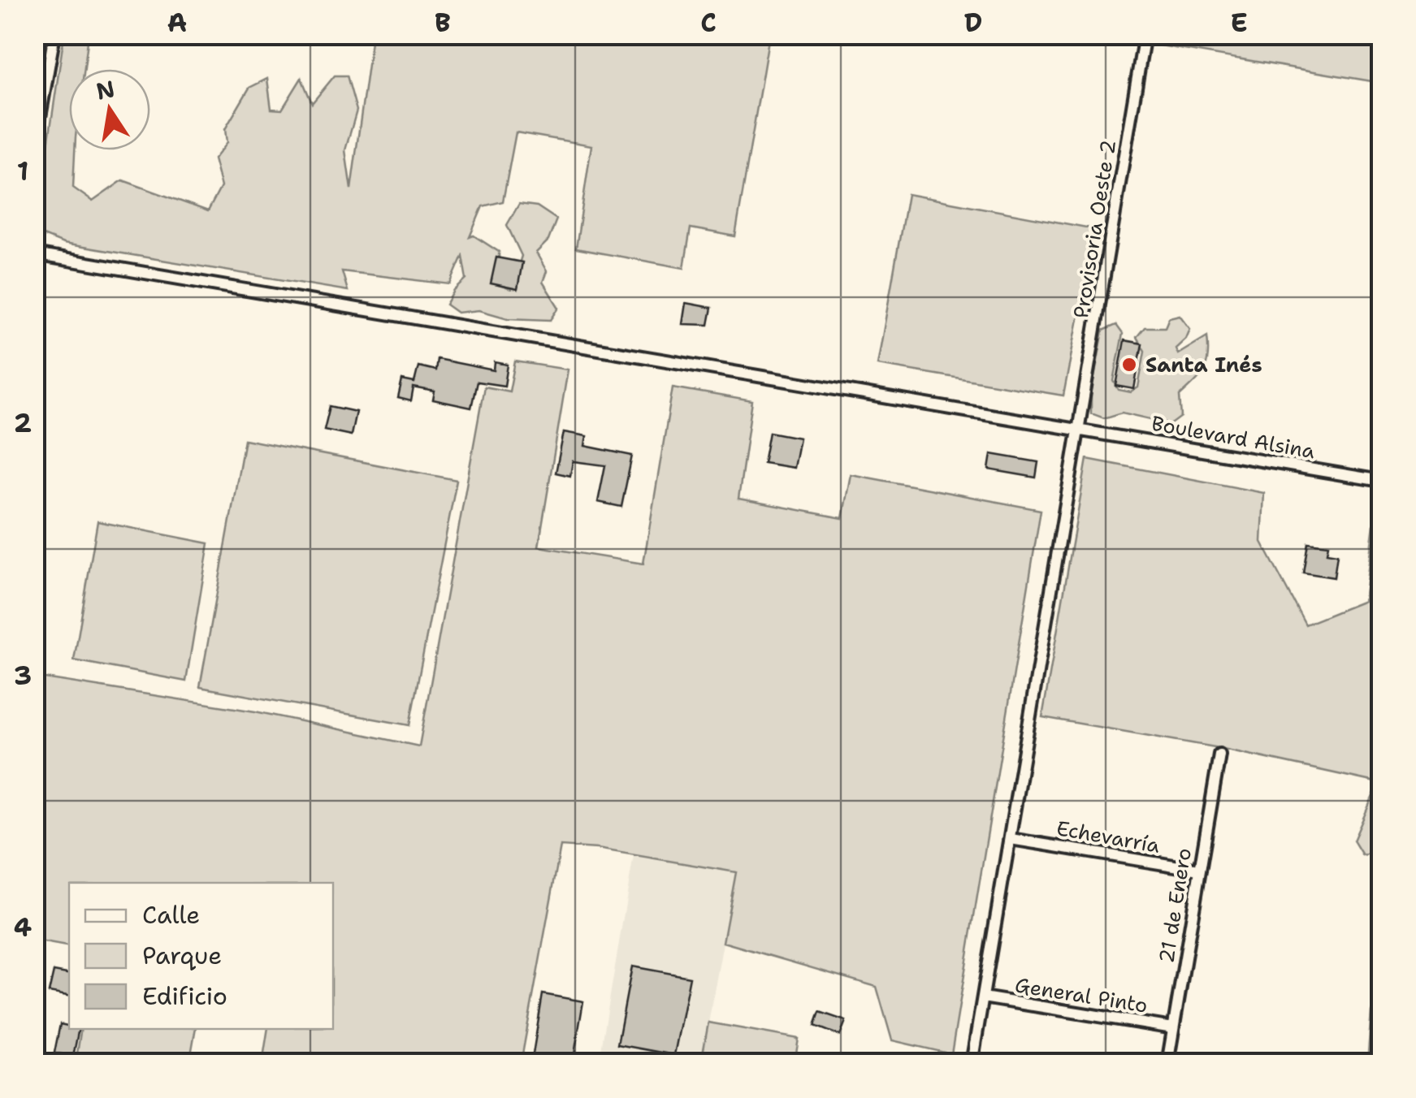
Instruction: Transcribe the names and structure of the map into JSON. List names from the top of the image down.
{
  "streets": {
    "street": [
      "Provisoria Oeste 2",
      "Boulevard Alsina",
      "Echevarría",
      "21 de Enero",
      "General Pinto"
    ]
  },
  "crossings": [
    ["Provisoria Oeste 2", "Boulevard Alsina"],
    ["Echevarría", "21 de Enero"],
    ["21 de Enero", "General Pinto"]
  ],
  "places": ["Santa Inés"],
  "legend": ["Calle", "Parque", "Edificio"],
  "north": "top",
  "grid": {
    "columns": [
      "A",
      "B",
      "C",
      "D",
      "E"
    ],
    "rows": [
      "1",
      "2",
      "3",
      "4"
    ]
  }
}
